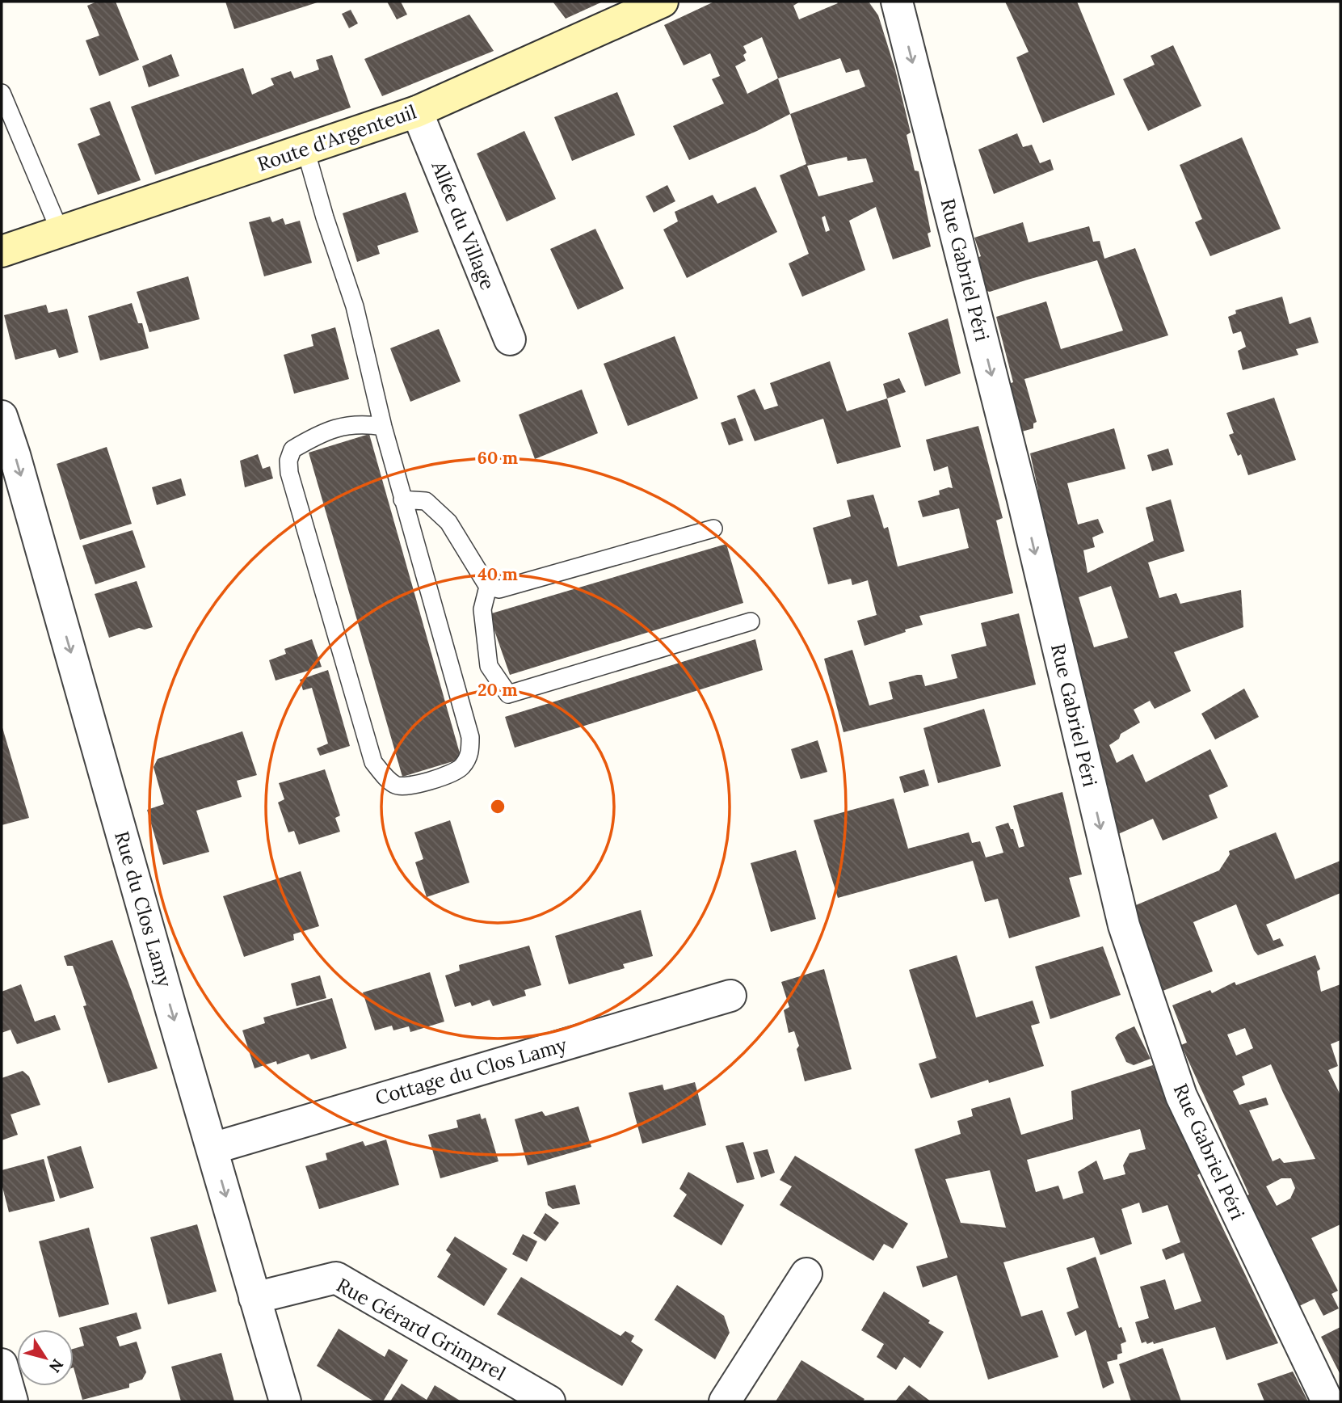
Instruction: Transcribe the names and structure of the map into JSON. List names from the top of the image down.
{
  "streets": {
    "main road": ["Route d'Argenteuil"],
    "street": [
      "Allée du Village",
      "Rue Gabriel Péri",
      "Rue du Clos Lamy",
      "Cottage du Clos Lamy",
      "Rue Gérard Grimprel"
    ]
  },
  "crossings": [
    ["Route d'Argenteuil", "Allée du Village"],
    ["Rue du Clos Lamy", "Cottage du Clos Lamy"],
    ["Rue du Clos Lamy", "Rue Gérard Grimprel"]
  ],
  "one_way": ["Rue Gabriel Péri", "Rue du Clos Lamy"],
  "north": "bottom right",
  "rings": ["60 m", "40 m", "20 m"]
}
